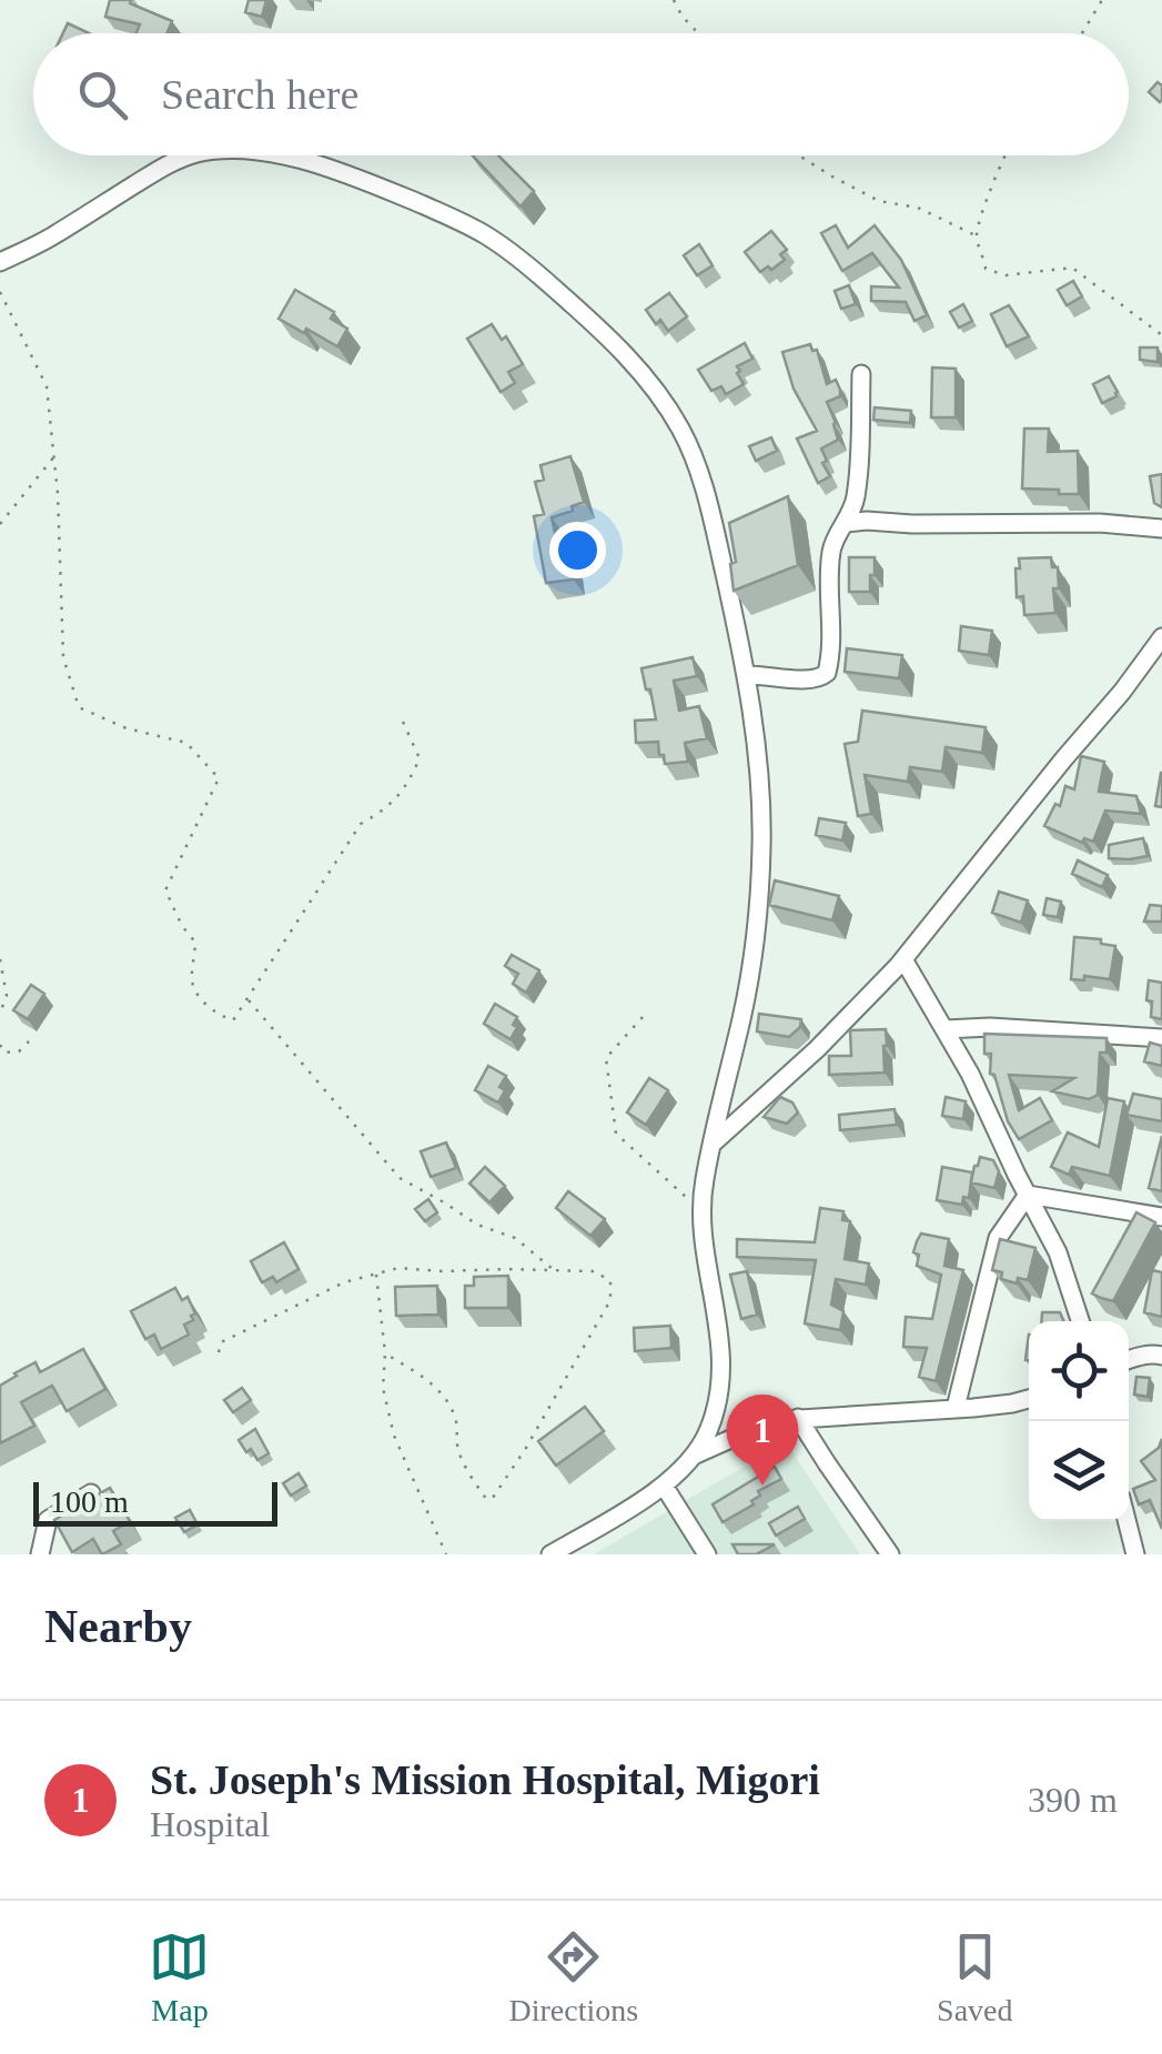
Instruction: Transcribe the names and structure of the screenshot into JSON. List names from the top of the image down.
{
  "scale_bar": "100 m",
  "page": {
    "search": "Search here",
    "pins": "1",
    "scale": "100 m",
    "heading": "Nearby",
    "list": [
      {
        "mark": "1",
        "name": "St. Joseph's Mission Hospital, Migori",
        "note": "Hospital",
        "value": "390 m"
      }
    ],
    "nav": ["Map", "Directions", "Saved"]
  }
}
